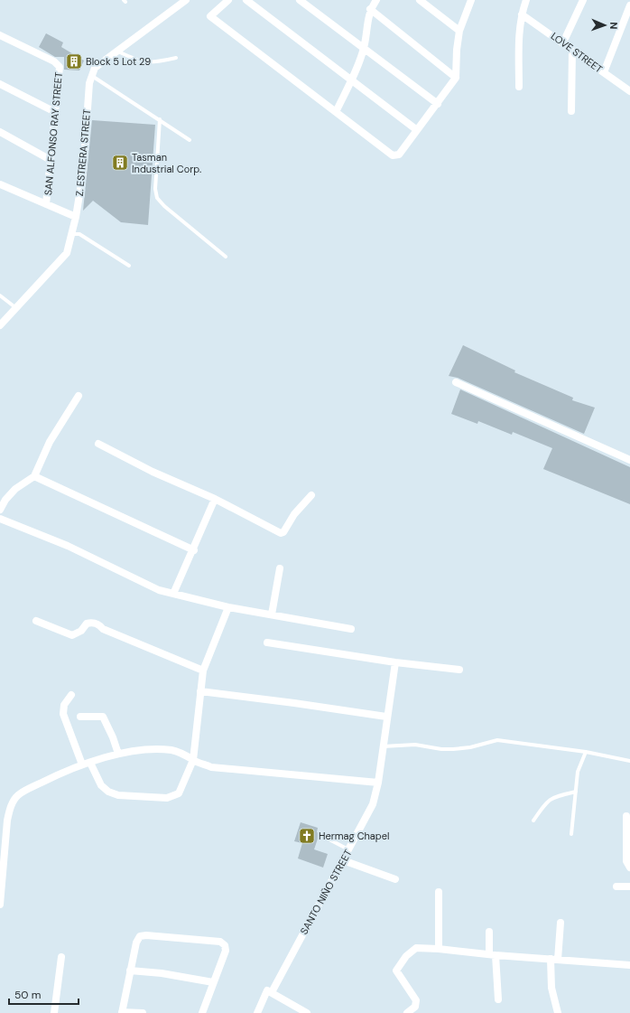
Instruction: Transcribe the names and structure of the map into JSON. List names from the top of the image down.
{
  "streets": {
    "street": [
      "LOVE STREET",
      "SAN ALFONSO RAY STREET",
      "Z. ESTRERA STREET",
      "SANTO NIÑO STREET"
    ]
  },
  "places": {
    "building": ["Block 5 Lot 29", "Tasman Industrial Corp."],
    "church": ["Hermag Chapel"]
  },
  "scale_bar": "50 m",
  "north": "right"
}
